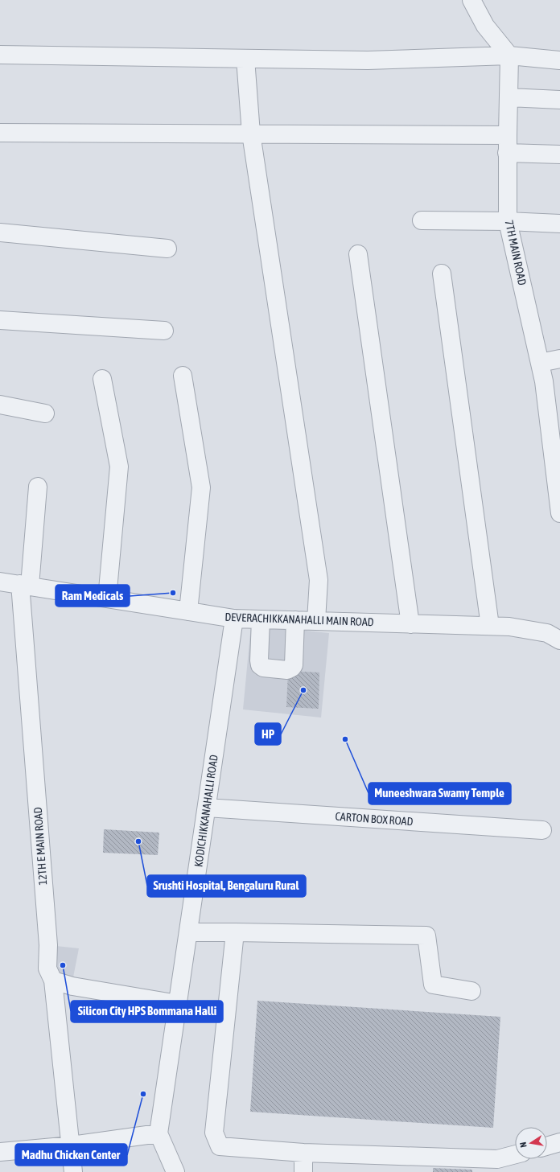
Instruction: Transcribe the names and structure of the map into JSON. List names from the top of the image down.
{
  "streets": {
    "street": [
      "7TH MAIN ROAD",
      "DEVERACHIKKANAHALLI MAIN ROAD",
      "KODICHIKKANAHALLI ROAD",
      "CARTON BOX ROAD",
      "12TH E MAIN ROAD"
    ]
  },
  "crossings": [
    ["DEVERACHIKKANAHALLI MAIN ROAD", "KODICHIKKANAHALLI ROAD"],
    ["DEVERACHIKKANAHALLI MAIN ROAD", "12TH E MAIN ROAD"],
    ["KODICHIKKANAHALLI ROAD", "CARTON BOX ROAD"]
  ],
  "places": [
    "Ram Medicals",
    "HP",
    "Muneeshwara Swamy Temple",
    "Srushti Hospital, Bengaluru Rural",
    "Silicon City HPS Bommana Halli",
    "Madhu Chicken Center"
  ],
  "north": "left"
}
